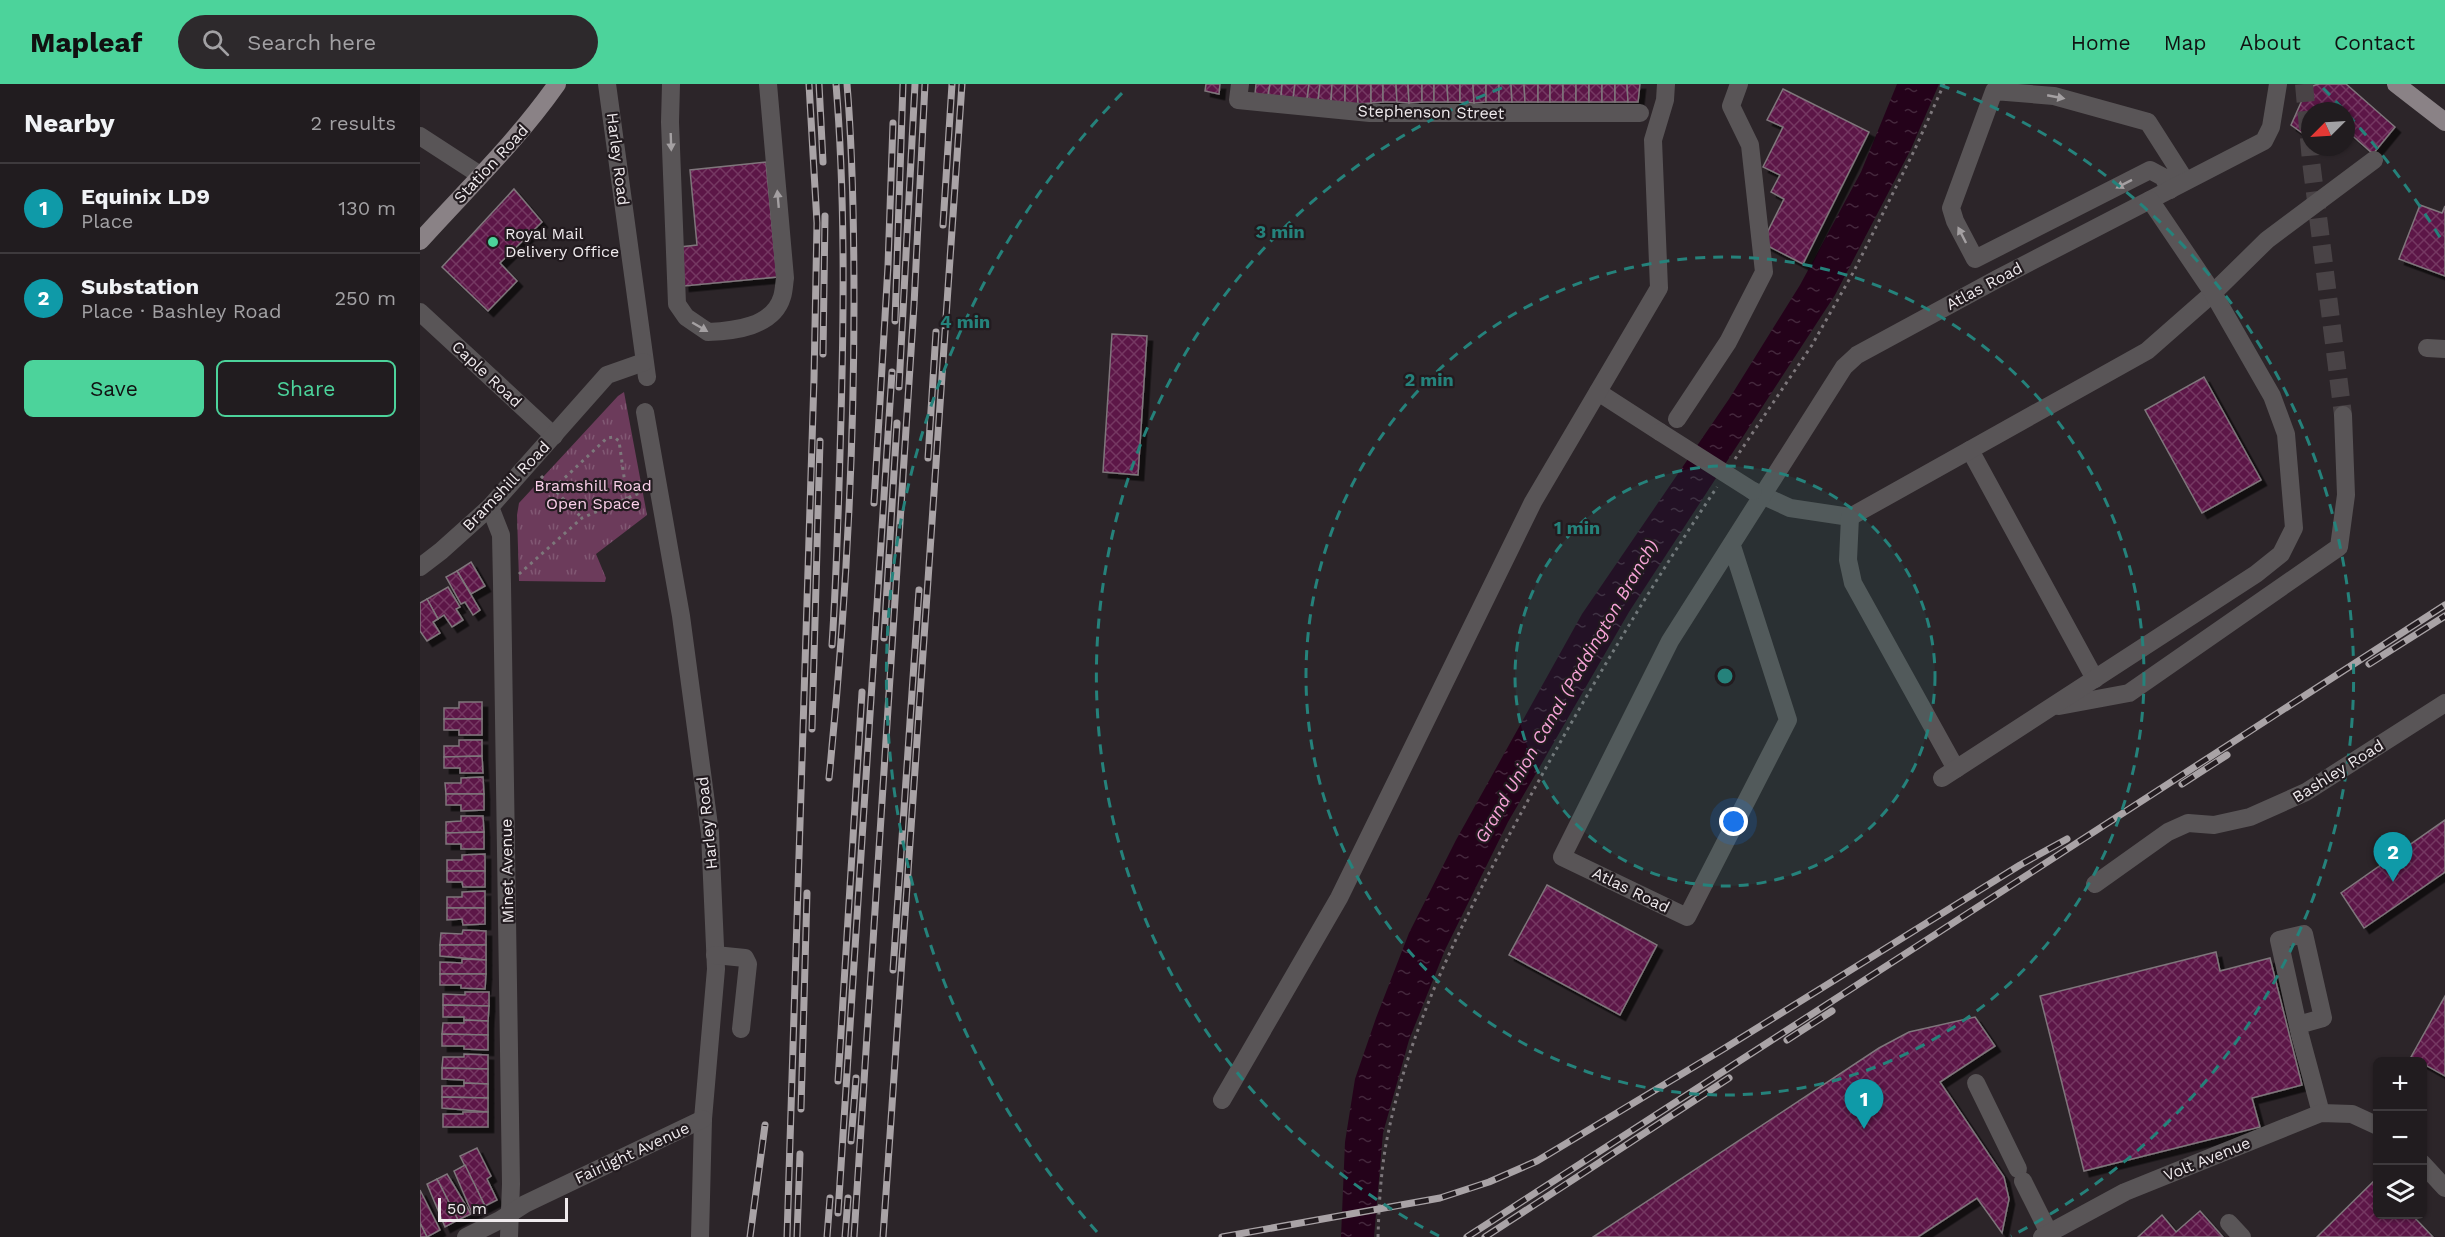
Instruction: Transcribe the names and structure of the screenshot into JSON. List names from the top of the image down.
{
  "streets": {
    "main road": ["Station Road"],
    "street": [
      "Stephenson Street",
      "Harley Road",
      "Atlas Road",
      "Caple Road",
      "Bramshill Road",
      "Bashley Road",
      "Minet Avenue",
      "Fairlight Avenue",
      "Volt Avenue"
    ]
  },
  "crossings": [
    ["Harley Road", "Bramshill Road"],
    ["Harley Road", "Fairlight Avenue"],
    ["Caple Road", "Bramshill Road"],
    ["Bramshill Road", "Minet Avenue"],
    ["Minet Avenue", "Fairlight Avenue"]
  ],
  "water": ["Grand Union Canal (Paddington Branch)"],
  "parks": ["Bramshill Road Open Space"],
  "places": ["Royal Mail Delivery Office"],
  "scale_bar": "50 m",
  "north": "bottom left",
  "page": {
    "header": "Mapleaf",
    "search": "Search here",
    "nav": [
      "Home",
      "Map",
      "About",
      "Contact"
    ],
    "heading": ["Nearby", "2 results"],
    "list": [
      {
        "mark": "1",
        "name": "Equinix LD9",
        "note": "Place",
        "value": "130 m"
      },
      {
        "mark": "2",
        "name": "Substation",
        "note": "Place · Bashley Road",
        "value": "250 m"
      }
    ],
    "buttons": ["Save", "Share"],
    "pins": ["2", "1"],
    "map_buttons": ["+", "−"],
    "scale": "50 m"
  },
  "rings": [
    "3 min",
    "4 min",
    "2 min",
    "1 min"
  ]
}
